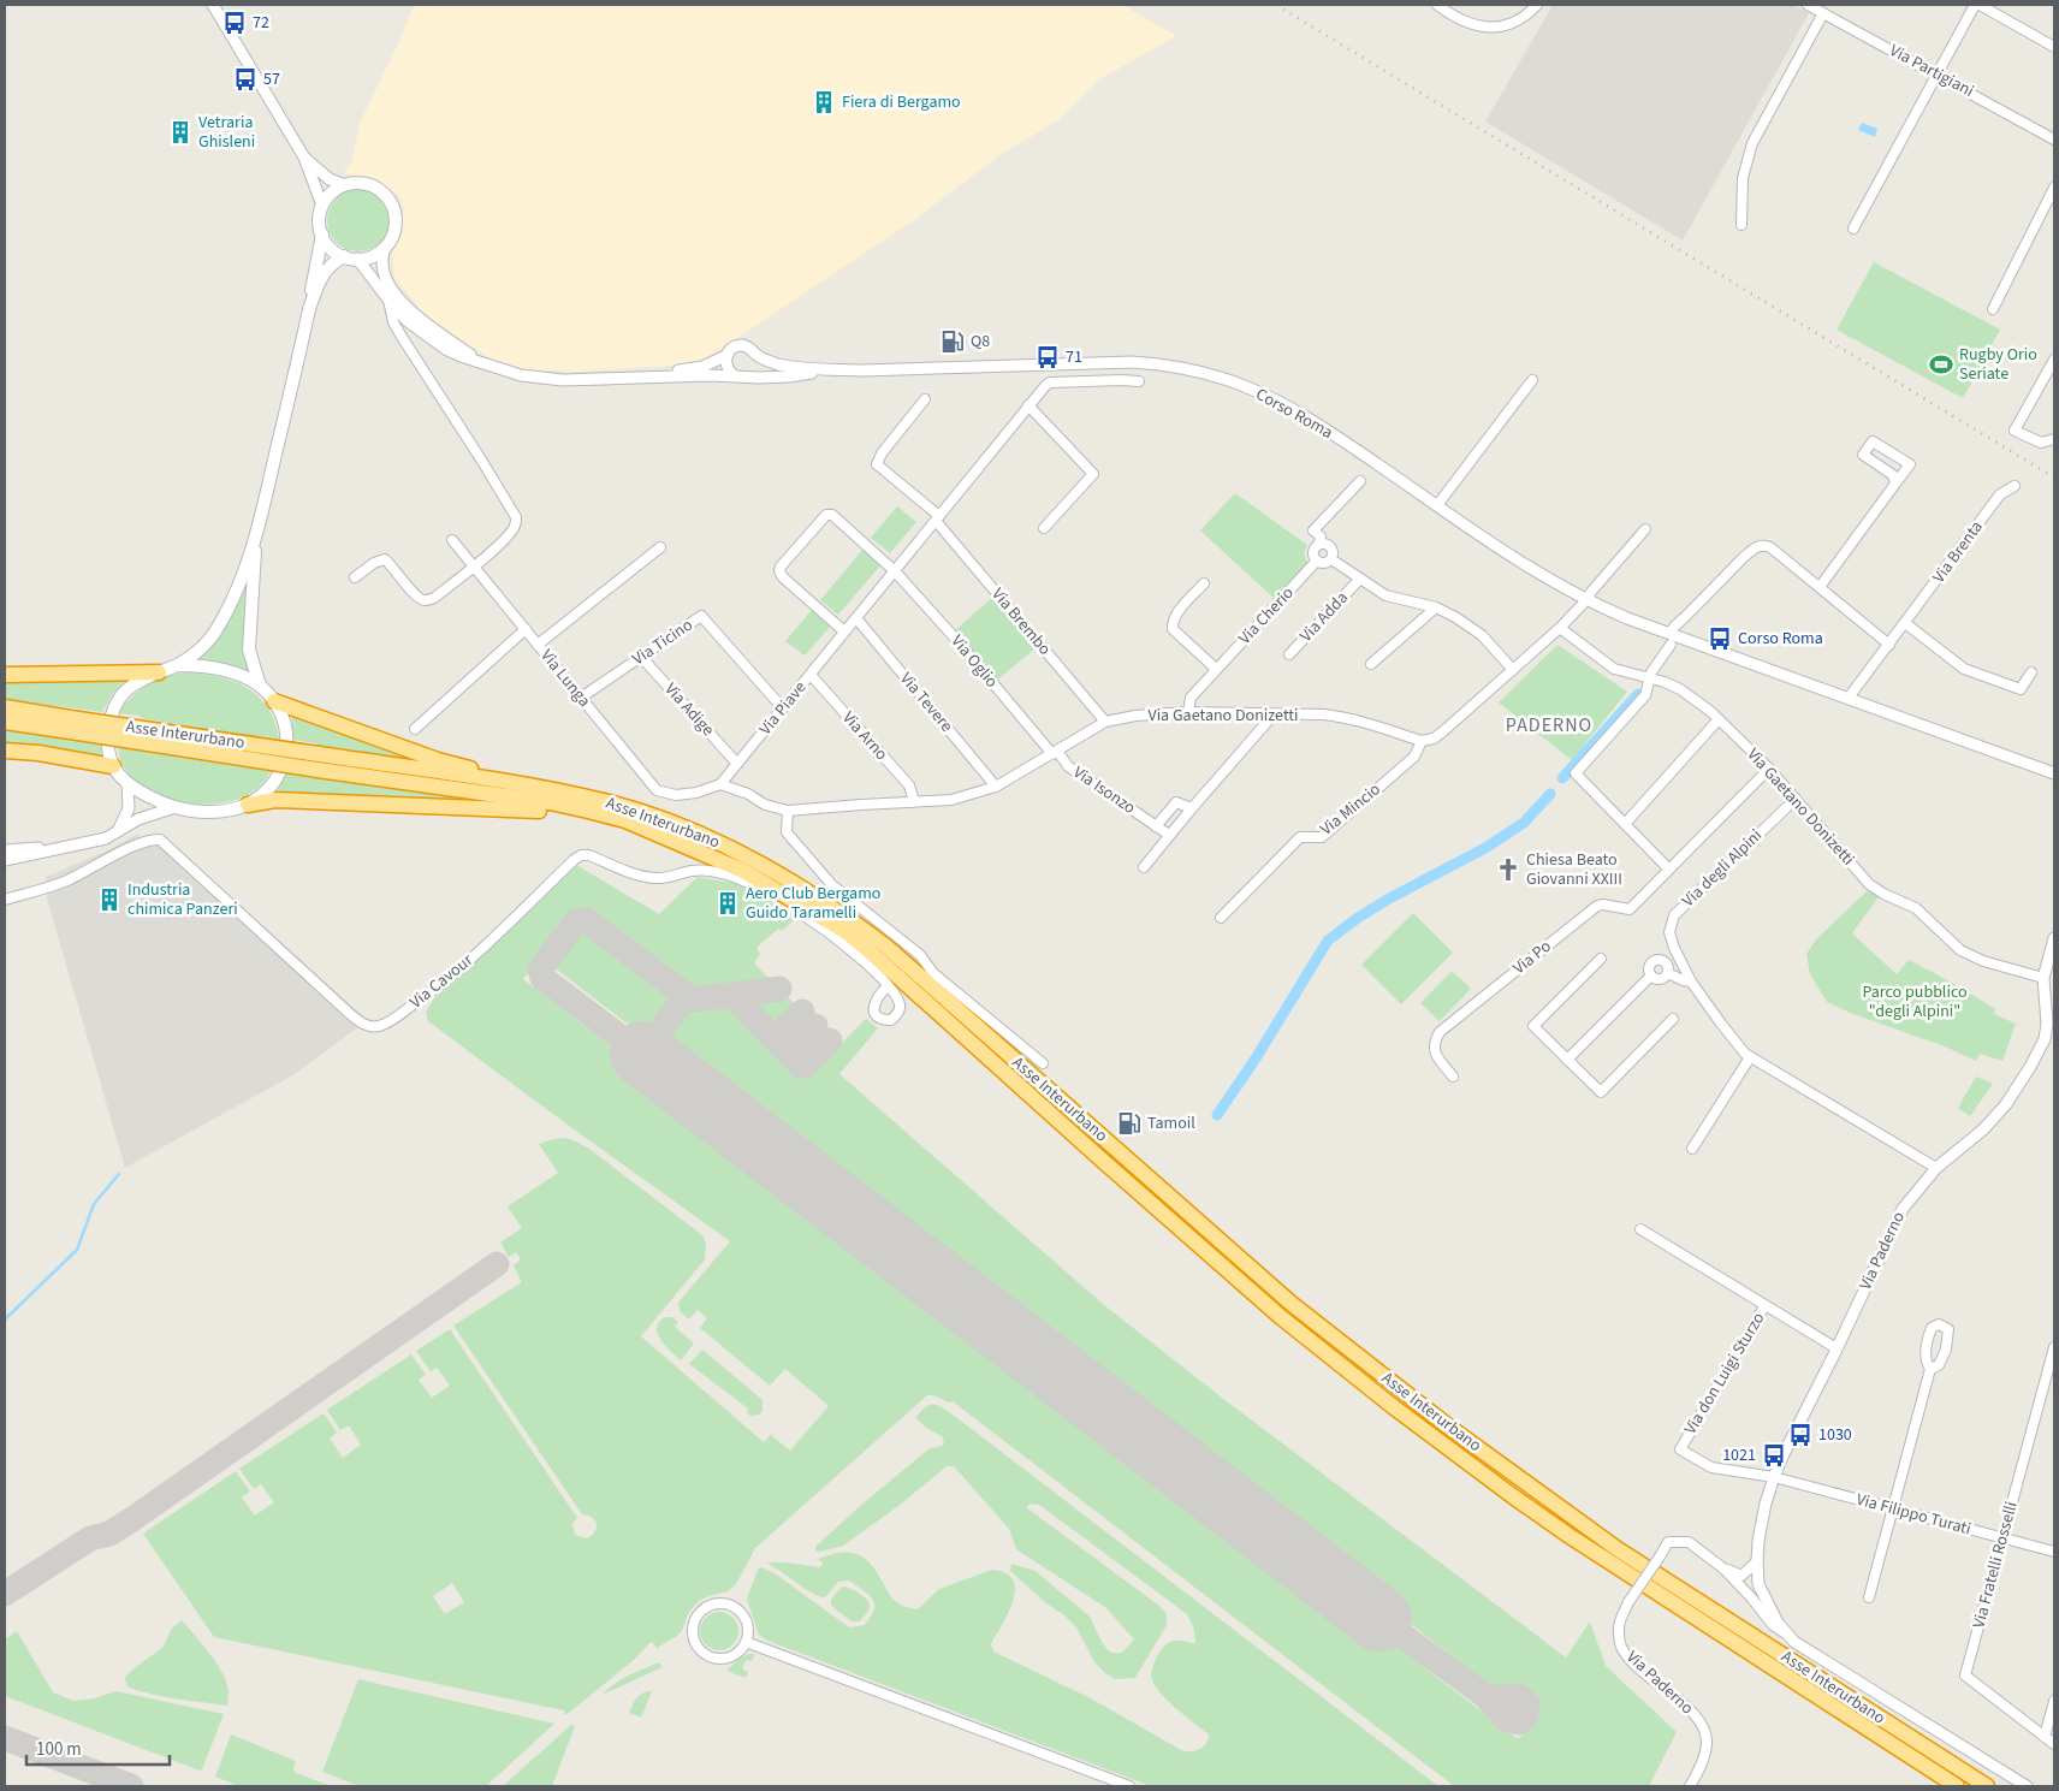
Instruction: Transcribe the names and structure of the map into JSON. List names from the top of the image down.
{
  "streets": {
    "highway": ["Asse Interurbano"],
    "street": [
      "Via Partigiani",
      "Corso Roma",
      "Via Brenta",
      "Via Cherio",
      "Via Adda",
      "Via Brembo",
      "Via Ticino",
      "Via Oglio",
      "Via Lunga",
      "Via Tevere",
      "Via Piave",
      "Via Adige",
      "Via Gaetano Donizetti",
      "Via Arno",
      "Via Isonzo",
      "Via Mincio",
      "Via degli Alpini",
      "Via Po",
      "Via Cavour",
      "Via Paderno",
      "Via don Luigi Sturzo",
      "Via Filippo Turati",
      "Via Fratelli Rosselli"
    ]
  },
  "crossings": [
    ["Corso Roma", "Via Brenta"],
    ["Via Cherio", "Via Adda"],
    ["Via Cherio", "Via Gaetano Donizetti"],
    ["Via Brembo", "Via Piave"],
    ["Via Brembo", "Via Gaetano Donizetti"],
    ["Via Ticino", "Via Lunga"],
    ["Via Ticino", "Via Piave"],
    ["Via Ticino", "Via Adige"],
    ["Via Oglio", "Via Piave"],
    ["Via Oglio", "Via Gaetano Donizetti"],
    ["Via Oglio", "Via Isonzo"],
    ["Via Lunga", "Via Piave"],
    ["Via Lunga", "Via Gaetano Donizetti"],
    ["Via Tevere", "Via Piave"],
    ["Via Tevere", "Via Gaetano Donizetti"],
    ["Via Piave", "Via Adige"],
    ["Via Piave", "Via Gaetano Donizetti"],
    ["Via Piave", "Via Arno"],
    ["Via Gaetano Donizetti", "Via Arno"],
    ["Via Gaetano Donizetti", "Via Isonzo"],
    ["Via Gaetano Donizetti", "Via Mincio"],
    ["Via Gaetano Donizetti", "Via degli Alpini"],
    ["Via Gaetano Donizetti", "Via Po"],
    ["Via Gaetano Donizetti", "Via Paderno"],
    ["Via degli Alpini", "Via Paderno"],
    ["Via Paderno", "Via don Luigi Sturzo"],
    ["Via Paderno", "Via Filippo Turati"],
    ["Via don Luigi Sturzo", "Via Filippo Turati"],
    ["Via Filippo Turati", "Via Fratelli Rosselli"]
  ],
  "districts": ["PADERNO"],
  "parks": ["Parco pubblico \"degli Alpini\""],
  "places": {
    "bus stop": [
      "72",
      "57",
      "71",
      "Corso Roma",
      "1030",
      "1021"
    ],
    "building": [
      "Fiera di Bergamo",
      "Vetraria Ghisleni",
      "Industria chimica Panzeri",
      "Aero Club Bergamo Guido Taramelli"
    ],
    "fuel station": ["Q8", "Tamoil"],
    "sports": ["Rugby Orio Seriate"],
    "church": ["Chiesa Beato Giovanni XXIII"]
  },
  "scale_bar": "100 m"
}
